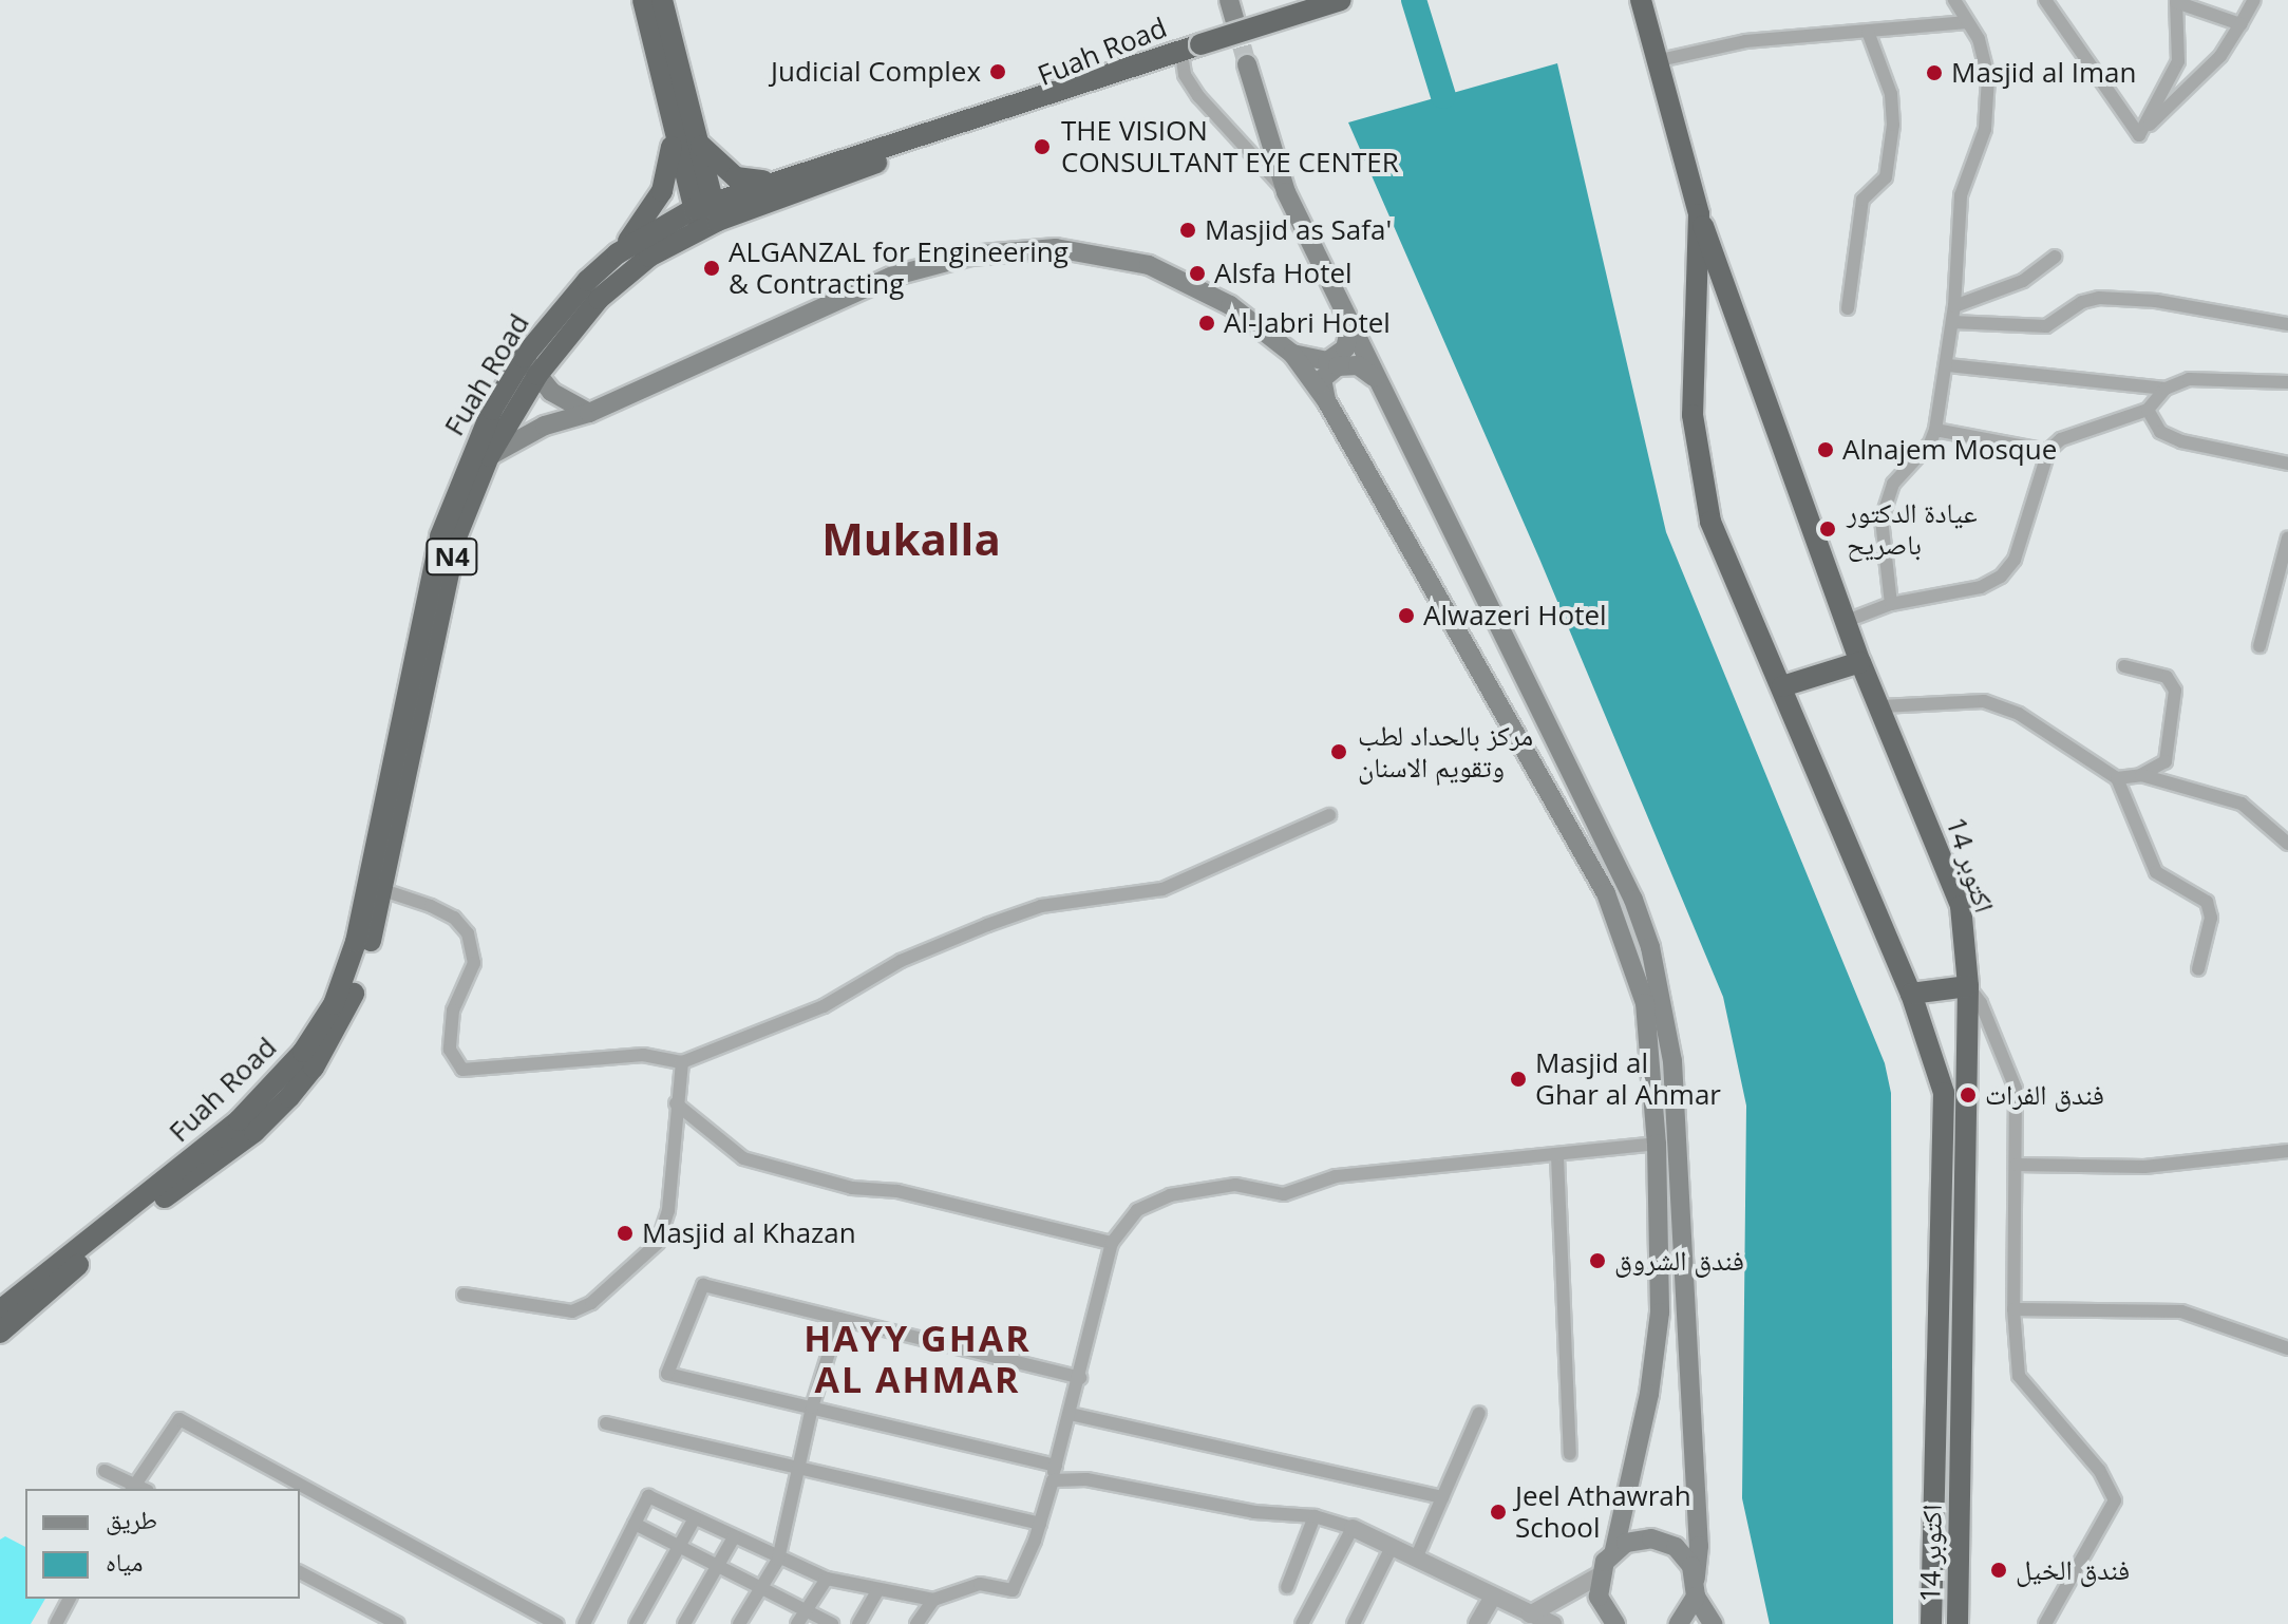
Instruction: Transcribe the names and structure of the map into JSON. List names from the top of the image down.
{
  "streets": {
    "highway": ["Fuah Road", "N4", "14 اكتوبر"]
  },
  "districts": ["Mukalla", "HAYY GHAR AL AHMAR"],
  "places": [
    "Judicial Complex",
    "Masjid al Iman",
    "THE VISION CONSULTANT EYE CENTER",
    "Masjid as Safa'",
    "ALGANZAL for Engineering & Contracting",
    "Alsfa Hotel",
    "Al-Jabri Hotel",
    "Alnajem Mosque",
    "عيادة الدكتور باصريح",
    "Alwazeri Hotel",
    "مركز بالحداد لطب وتقويم الاسنان",
    "Masjid al Ghar al Ahmar",
    "فندق الفرات",
    "Masjid al Khazan",
    "فندق الشروق",
    "Jeel Athawrah School",
    "فندق الخيل"
  ],
  "legend": ["طريق", "مياه"]
}
